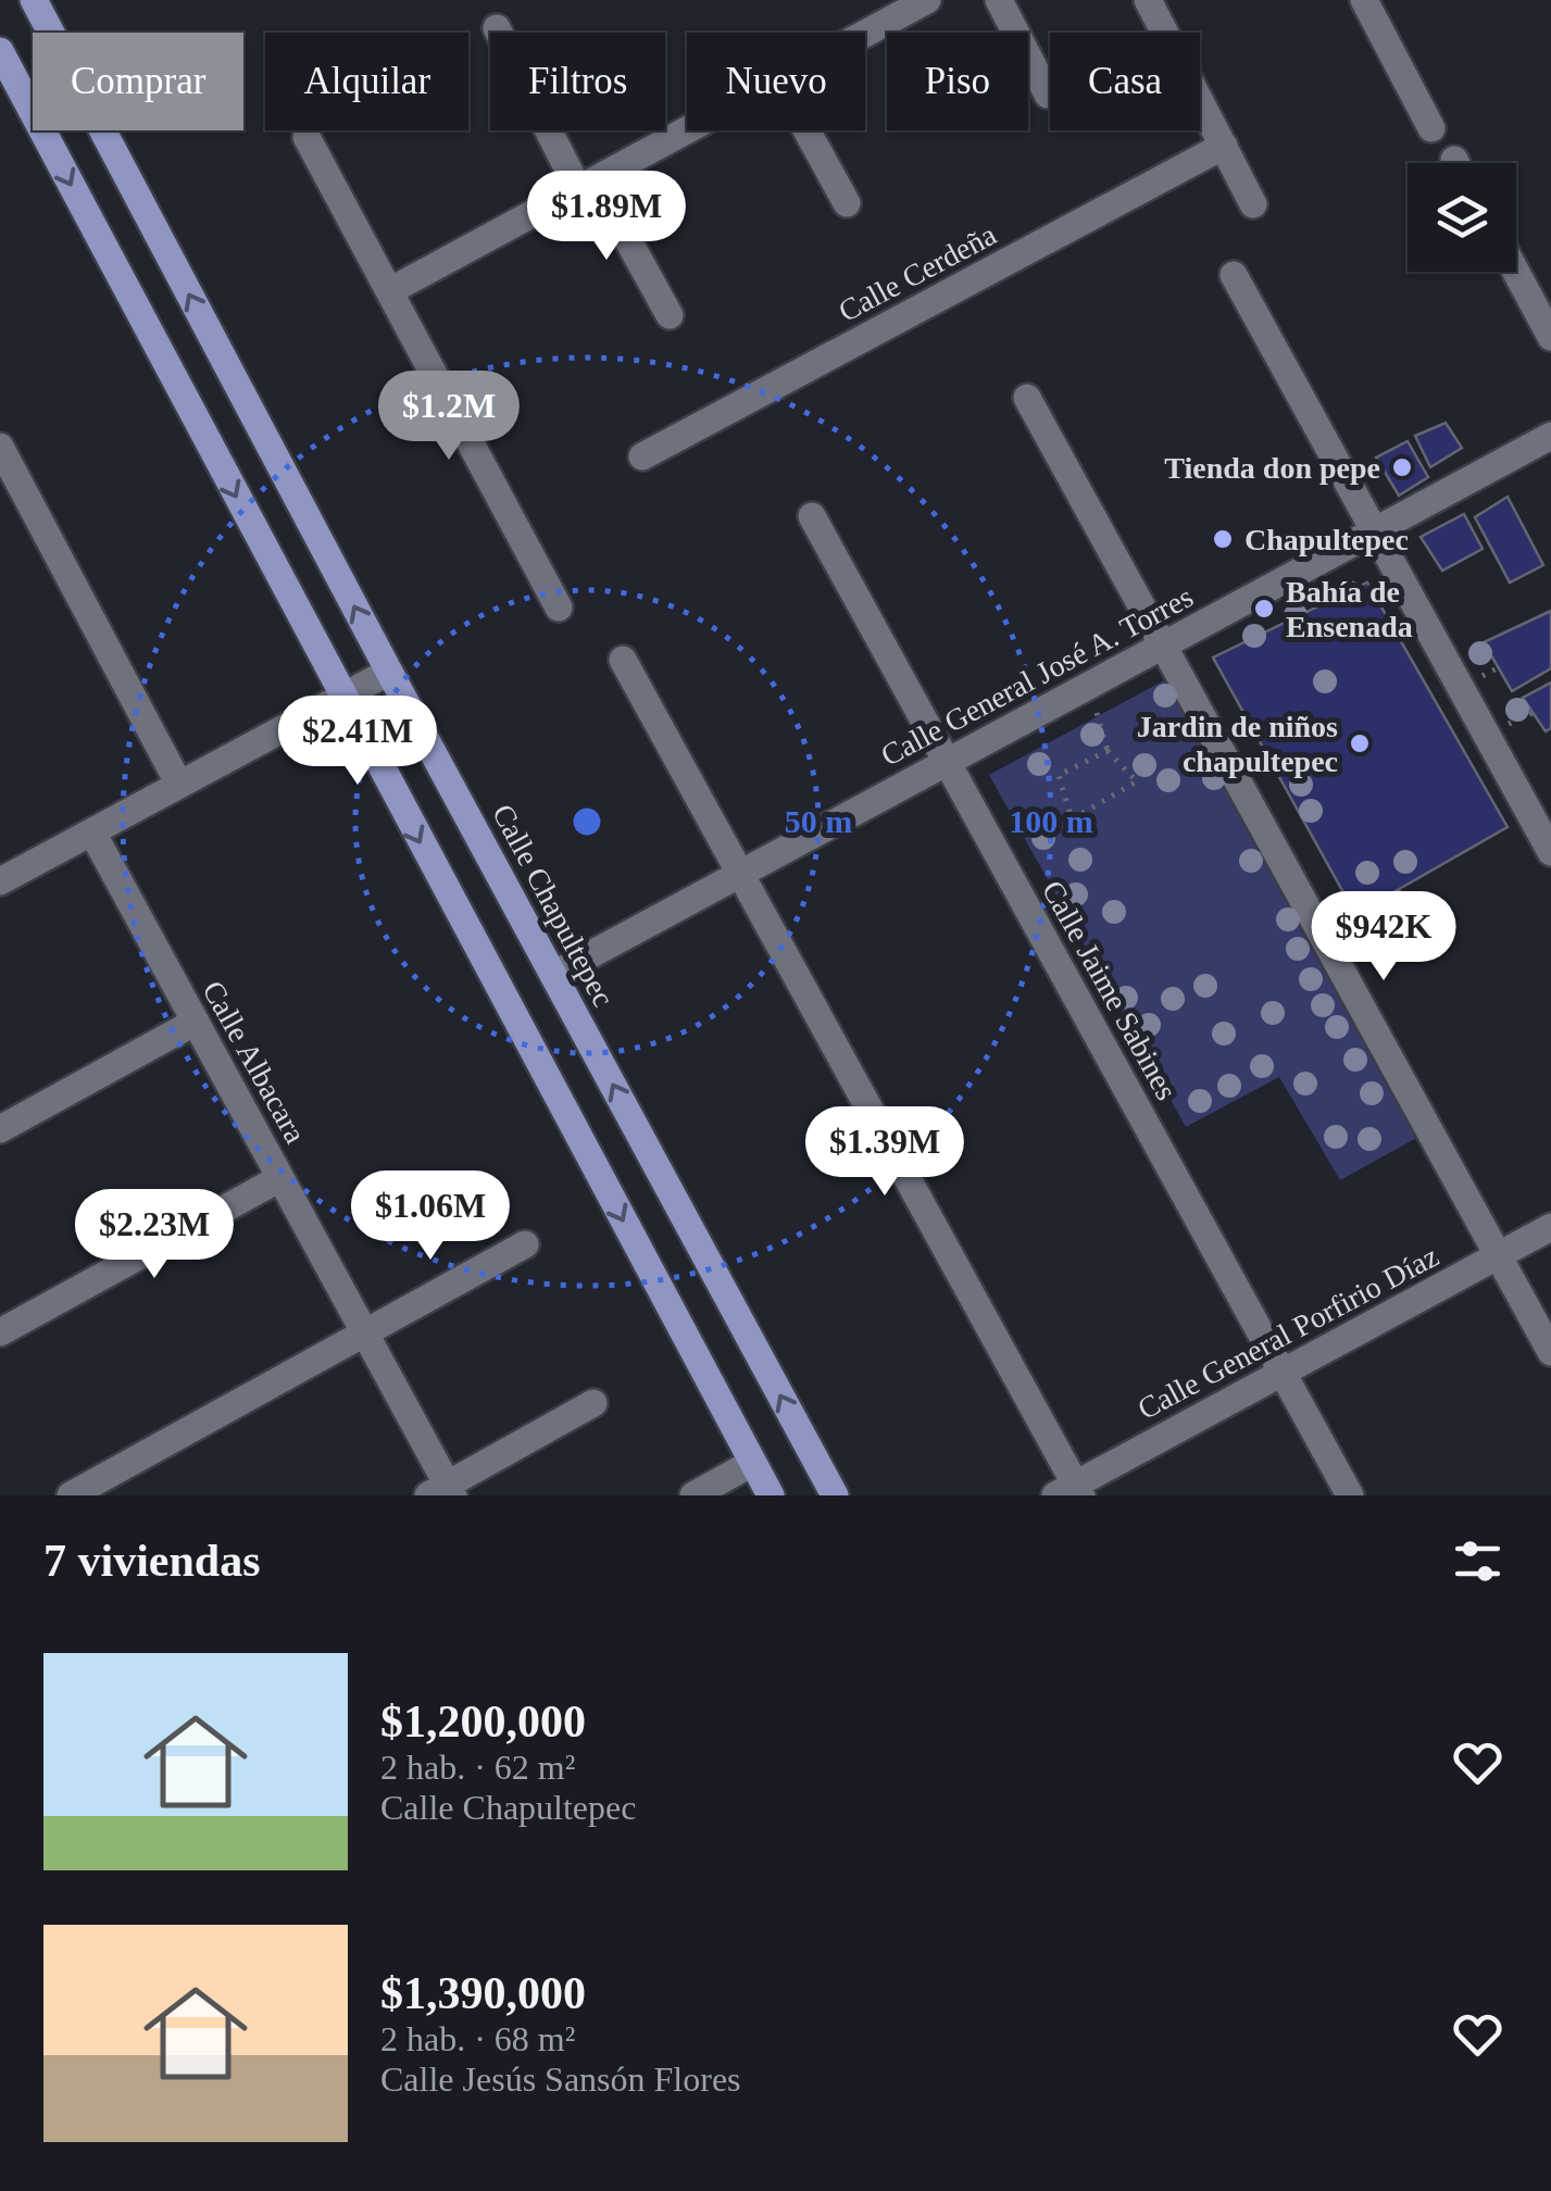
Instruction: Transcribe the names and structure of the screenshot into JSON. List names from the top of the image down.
{
  "streets": {
    "main road": ["Calle Chapultepec"],
    "street": [
      "Calle Cerdeña",
      "Calle General José A. Torres",
      "Calle Jaime Sabines",
      "Calle Albacara",
      "Calle General Porfirio Díaz"
    ]
  },
  "crossings": [
    ["Calle General José A. Torres", "Calle Chapultepec"],
    ["Calle General José A. Torres", "Calle Jaime Sabines"],
    ["Calle Jaime Sabines", "Calle General Porfirio Díaz"]
  ],
  "places": [
    "Tienda don pepe",
    "Chapultepec",
    "Bahía de Ensenada",
    "Jardin de niños chapultepec"
  ],
  "page": {
    "chip": [
      "Comprar",
      "Alquilar",
      "Filtros",
      "Nuevo",
      "Piso",
      "Casa"
    ],
    "price": [
      "$1.89M",
      "$1.2M",
      "$2.41M",
      "$942K",
      "$1.39M",
      "$1.06M",
      "$2.23M"
    ],
    "heading": "7 viviendas",
    "list": [
      {
        "name": "$1,200,000",
        "note": "2 hab. · 62 m² · Calle Chapultepec"
      },
      {
        "name": "$1,390,000",
        "note": "2 hab. · 68 m² · Calle Jesús Sansón Flores"
      }
    ]
  },
  "rings": ["50 m", "100 m"]
}
